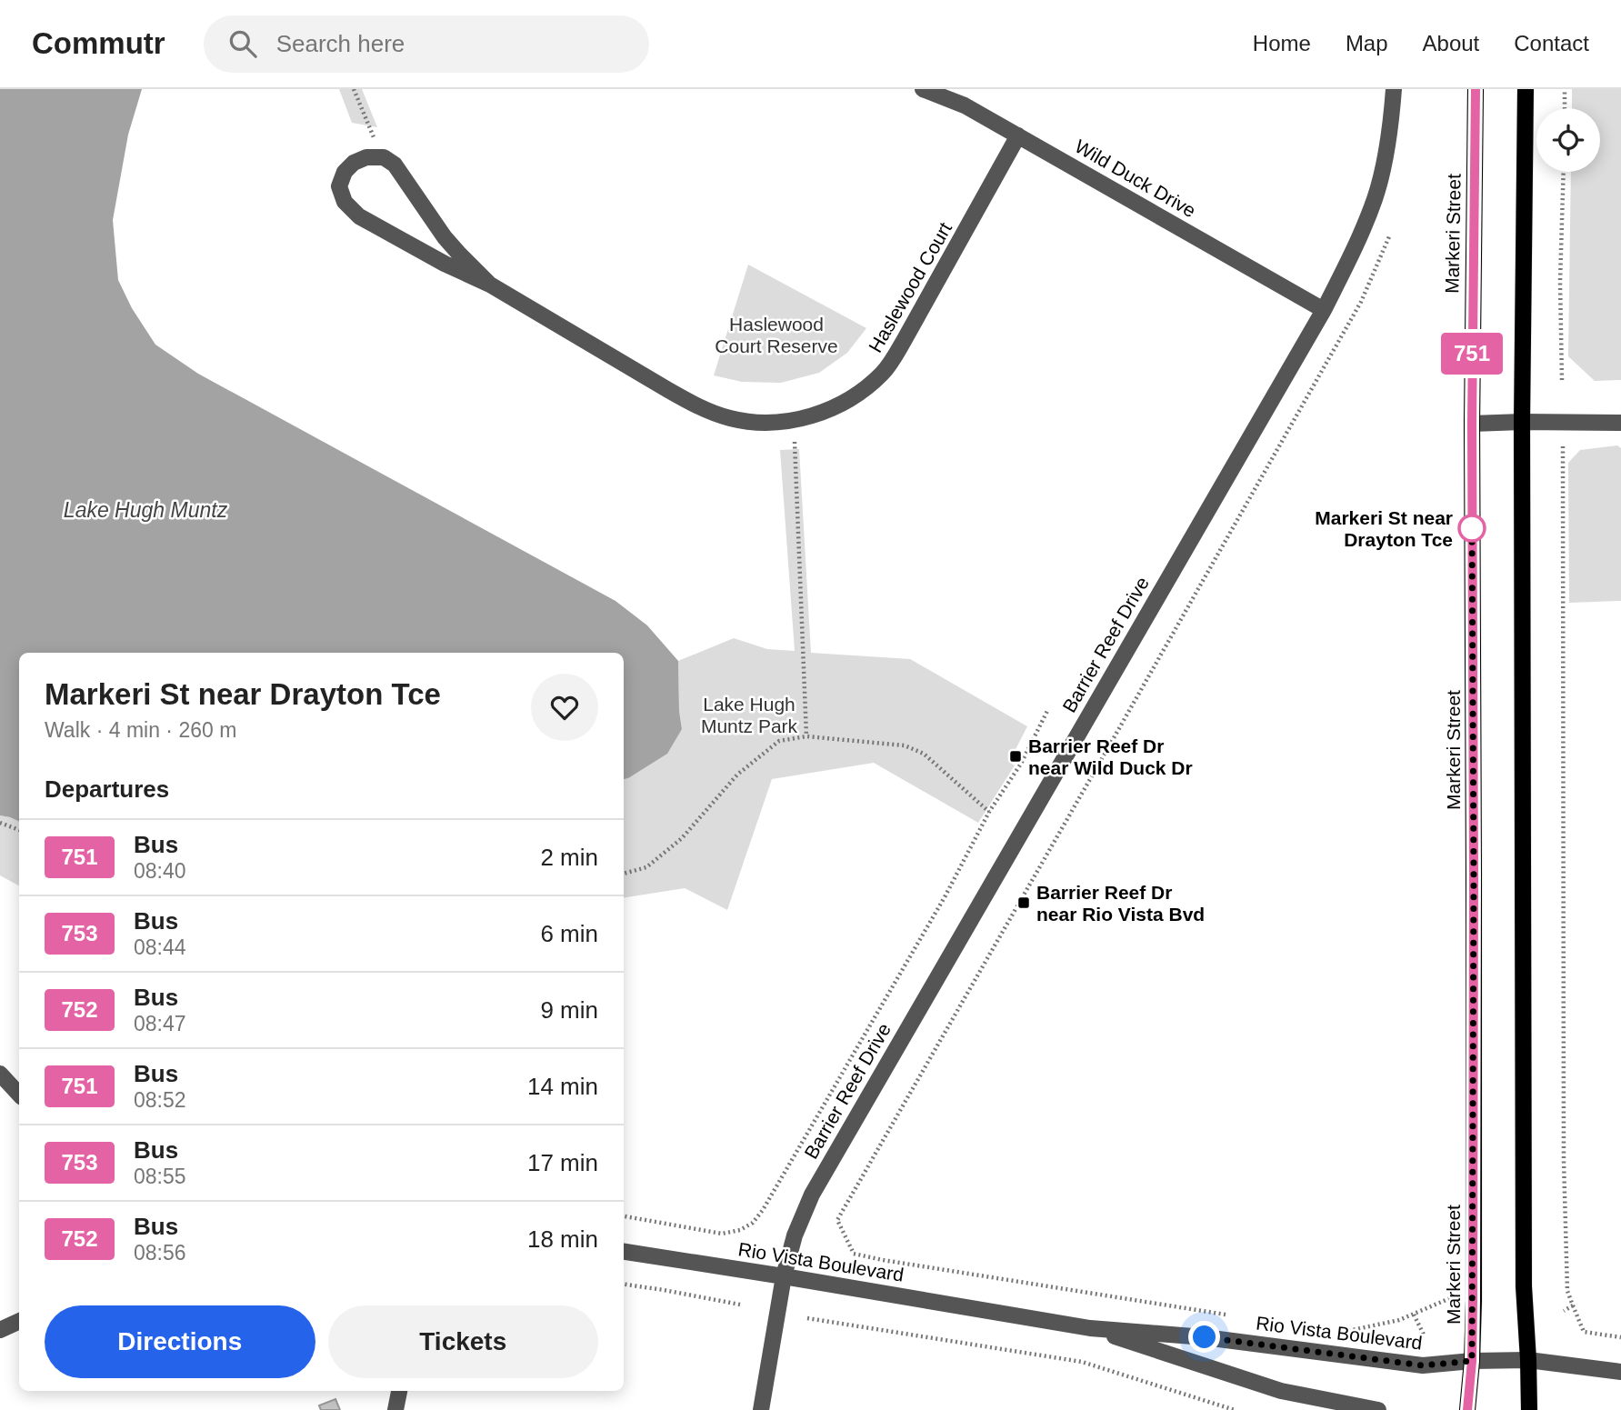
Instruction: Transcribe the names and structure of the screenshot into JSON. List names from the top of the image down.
{
  "streets": {
    "main road": ["Markeri Street"],
    "street": [
      "Wild Duck Drive",
      "Haslewood Court",
      "Barrier Reef Drive",
      "Rio Vista Boulevard"
    ]
  },
  "crossings": [
    ["Wild Duck Drive", "Haslewood Court"],
    ["Wild Duck Drive", "Barrier Reef Drive"],
    ["Markeri Street", "Rio Vista Boulevard"],
    ["Barrier Reef Drive", "Rio Vista Boulevard"]
  ],
  "water": ["Lake Hugh Muntz"],
  "parks": ["Haslewood Court Reserve", "Lake Hugh Muntz Park"],
  "places": {
    "other": ["Markeri St near Drayton Tce"],
    "transit": ["Barrier Reef Dr near Wild Duck Dr", "Barrier Reef Dr near Rio Vista Bvd"]
  },
  "lines": ["bus line 751"],
  "page": {
    "header": "Commutr",
    "search": "Search here",
    "nav": [
      "Home",
      "Map",
      "About",
      "Contact"
    ],
    "on_map": "751",
    "heading": [
      ["Markeri St near Drayton Tce", "Walk · 4 min · 260 m"],
      "Departures"
    ],
    "list": [
      {
        "mark": "751",
        "name": "Bus",
        "note": "08:40",
        "value": "2 min"
      },
      {
        "mark": "753",
        "name": "Bus",
        "note": "08:44",
        "value": "6 min"
      },
      {
        "mark": "752",
        "name": "Bus",
        "note": "08:47",
        "value": "9 min"
      },
      {
        "mark": "751",
        "name": "Bus",
        "note": "08:52",
        "value": "14 min"
      },
      {
        "mark": "753",
        "name": "Bus",
        "note": "08:55",
        "value": "17 min"
      },
      {
        "mark": "752",
        "name": "Bus",
        "note": "08:56",
        "value": "18 min"
      }
    ],
    "buttons": ["Directions", "Tickets"]
  }
}
